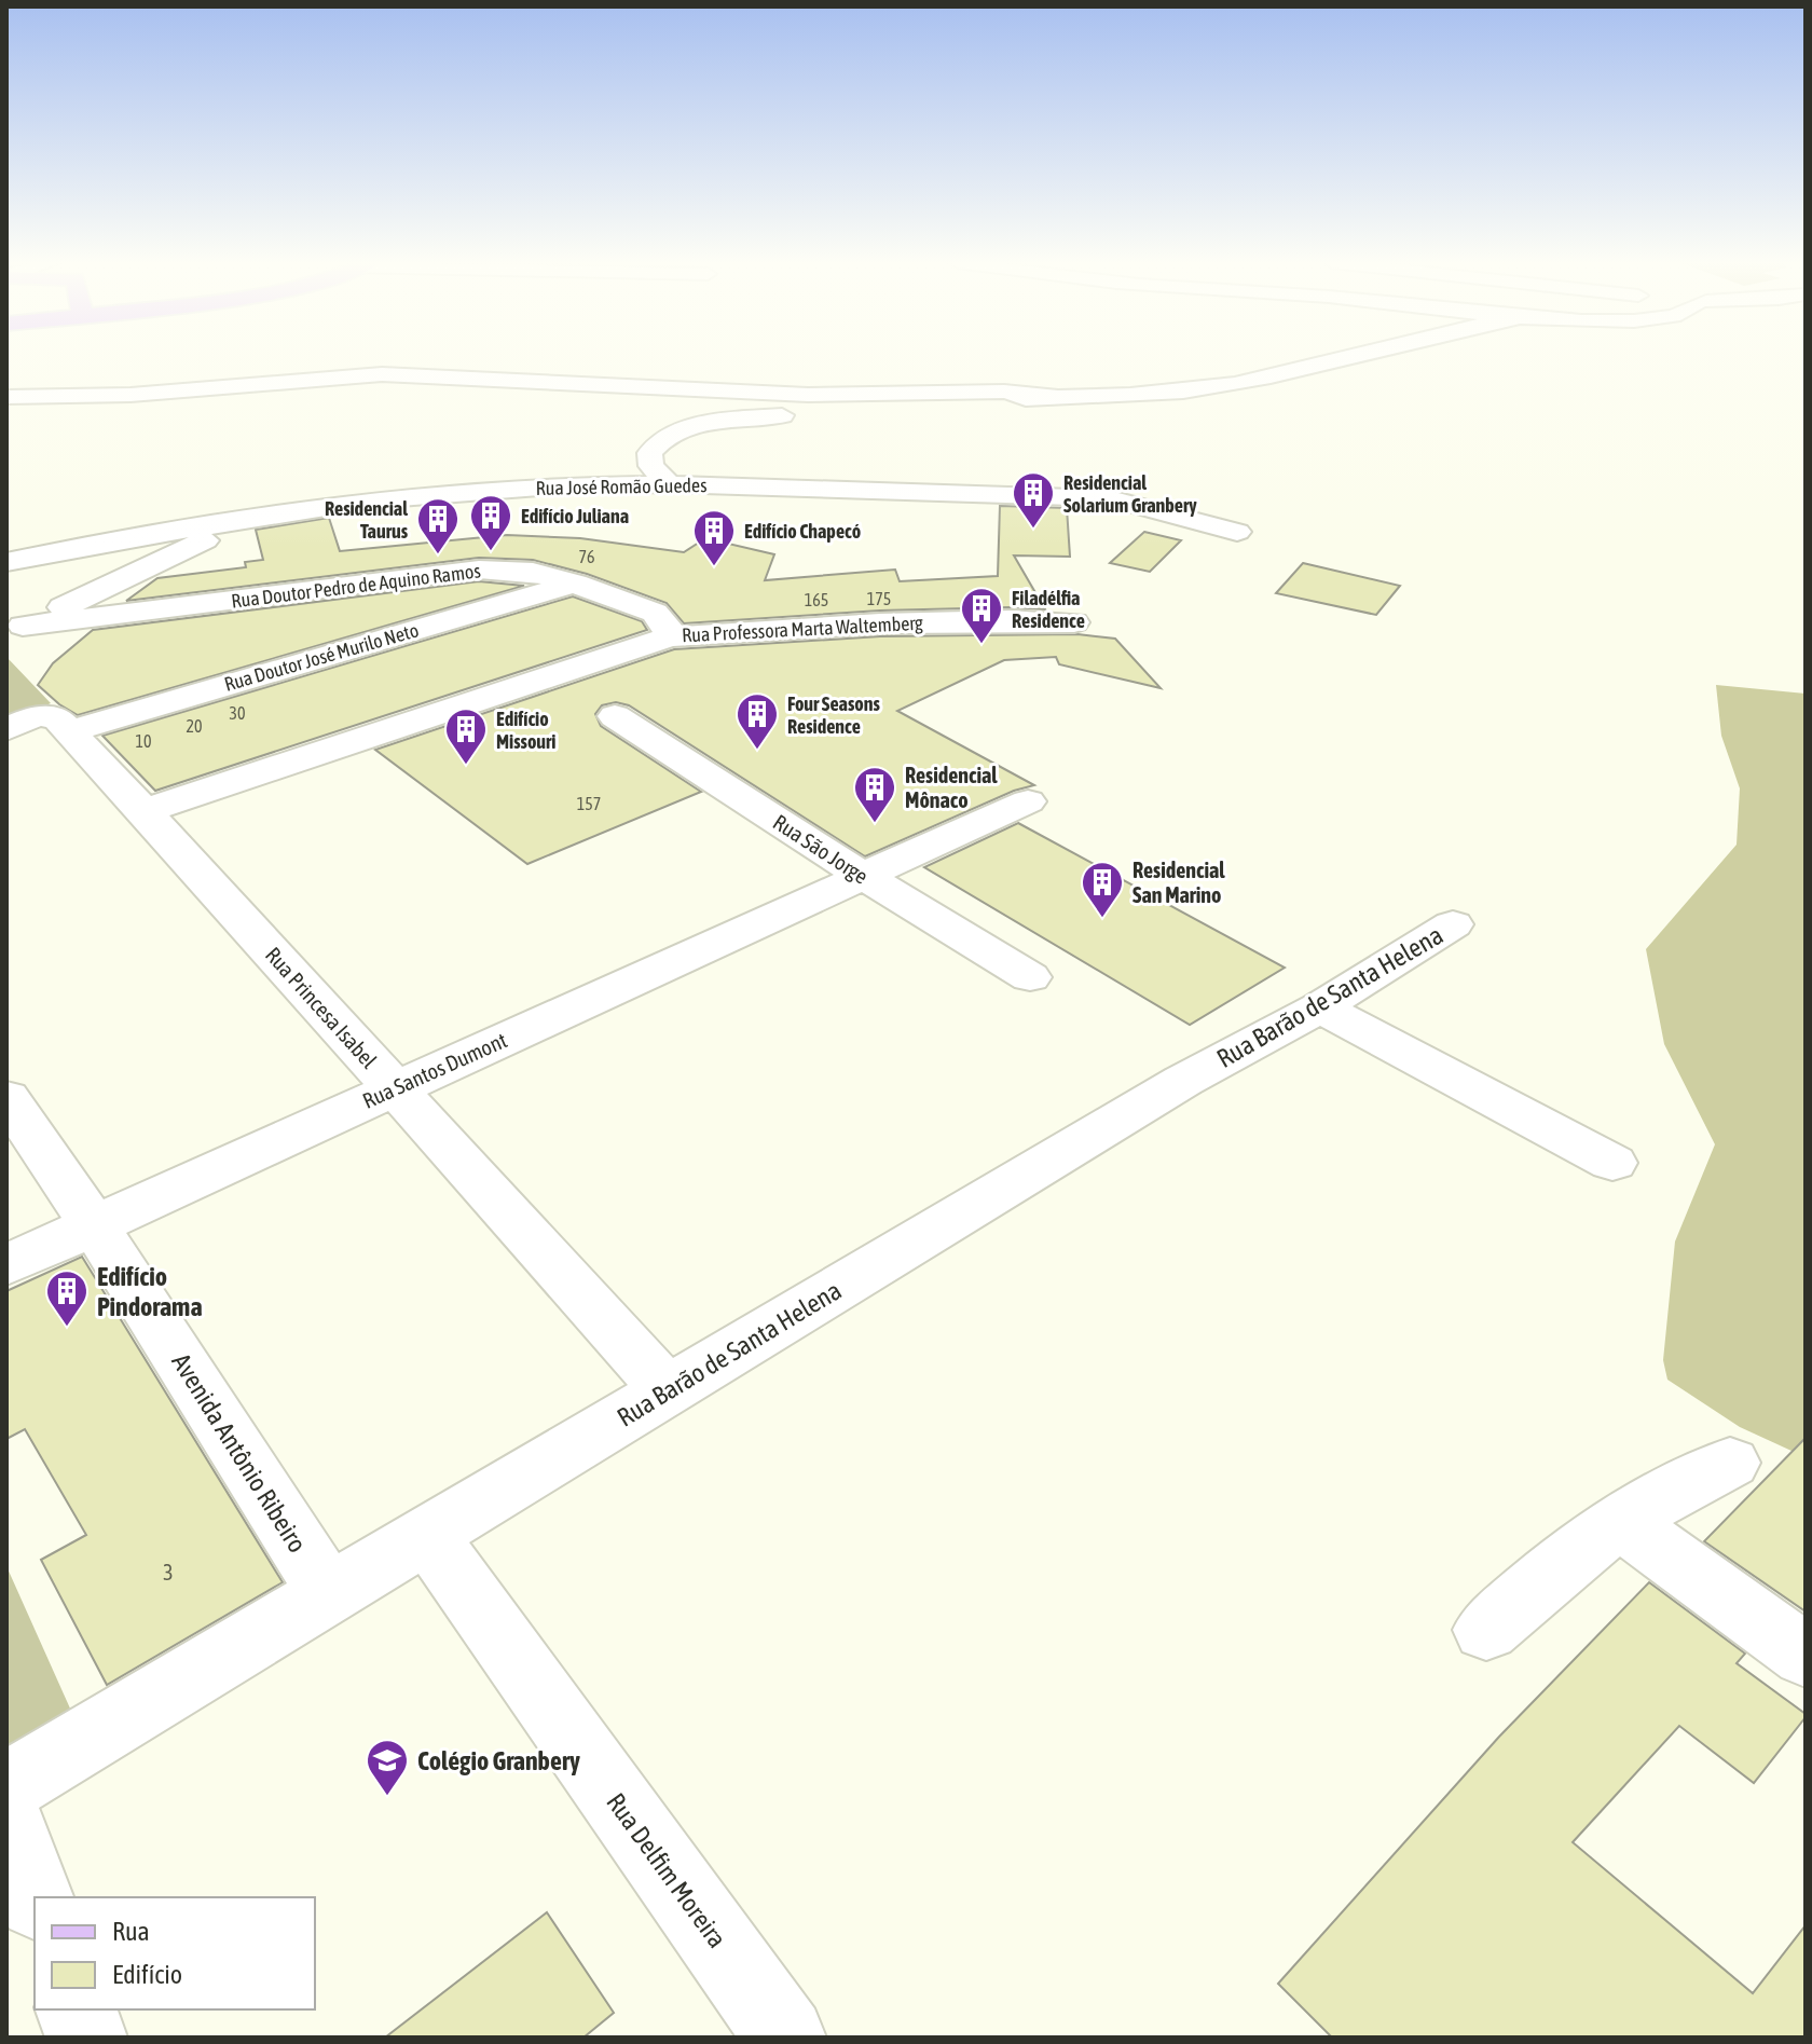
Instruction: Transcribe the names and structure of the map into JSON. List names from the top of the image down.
{
  "streets": {
    "street": [
      "Rua José Romão Guedes",
      "Rua Doutor Pedro de Aquino Ramos",
      "Rua Professora Marta Waltemberg",
      "Rua Doutor José Murilo Neto",
      "Rua São Jorge",
      "Rua Barão de Santa Helena",
      "Rua Princesa Isabel",
      "Rua Santos Dumont",
      "Avenida Antônio Ribeiro",
      "Rua Delfim Moreira"
    ]
  },
  "crossings": [
    ["Rua Doutor Pedro de Aquino Ramos", "Rua Professora Marta Waltemberg"],
    ["Rua Doutor Pedro de Aquino Ramos", "Rua Doutor José Murilo Neto"],
    ["Rua Professora Marta Waltemberg", "Rua Princesa Isabel"],
    ["Rua Doutor José Murilo Neto", "Rua Princesa Isabel"],
    ["Rua São Jorge", "Rua Santos Dumont"],
    ["Rua Barão de Santa Helena", "Rua Princesa Isabel"],
    ["Rua Barão de Santa Helena", "Avenida Antônio Ribeiro"],
    ["Rua Barão de Santa Helena", "Rua Delfim Moreira"],
    ["Rua Princesa Isabel", "Rua Santos Dumont"],
    ["Rua Santos Dumont", "Avenida Antônio Ribeiro"]
  ],
  "places": {
    "building": [
      "Residencial Solarium Granbery",
      "Edifício Juliana",
      "Residencial Taurus",
      "Edifício Chapecó",
      "Filadélfia Residence",
      "Four Seasons Residence",
      "Edifício Missouri",
      "Residencial Mônaco",
      "Residencial San Marino",
      "Edifício Pindorama"
    ],
    "school or university": ["Colégio Granbery"]
  },
  "house_numbers": [
    "76",
    "175",
    "165",
    "30",
    "20",
    "10",
    "157",
    "3"
  ],
  "legend": ["Rua", "Edifício"]
}
